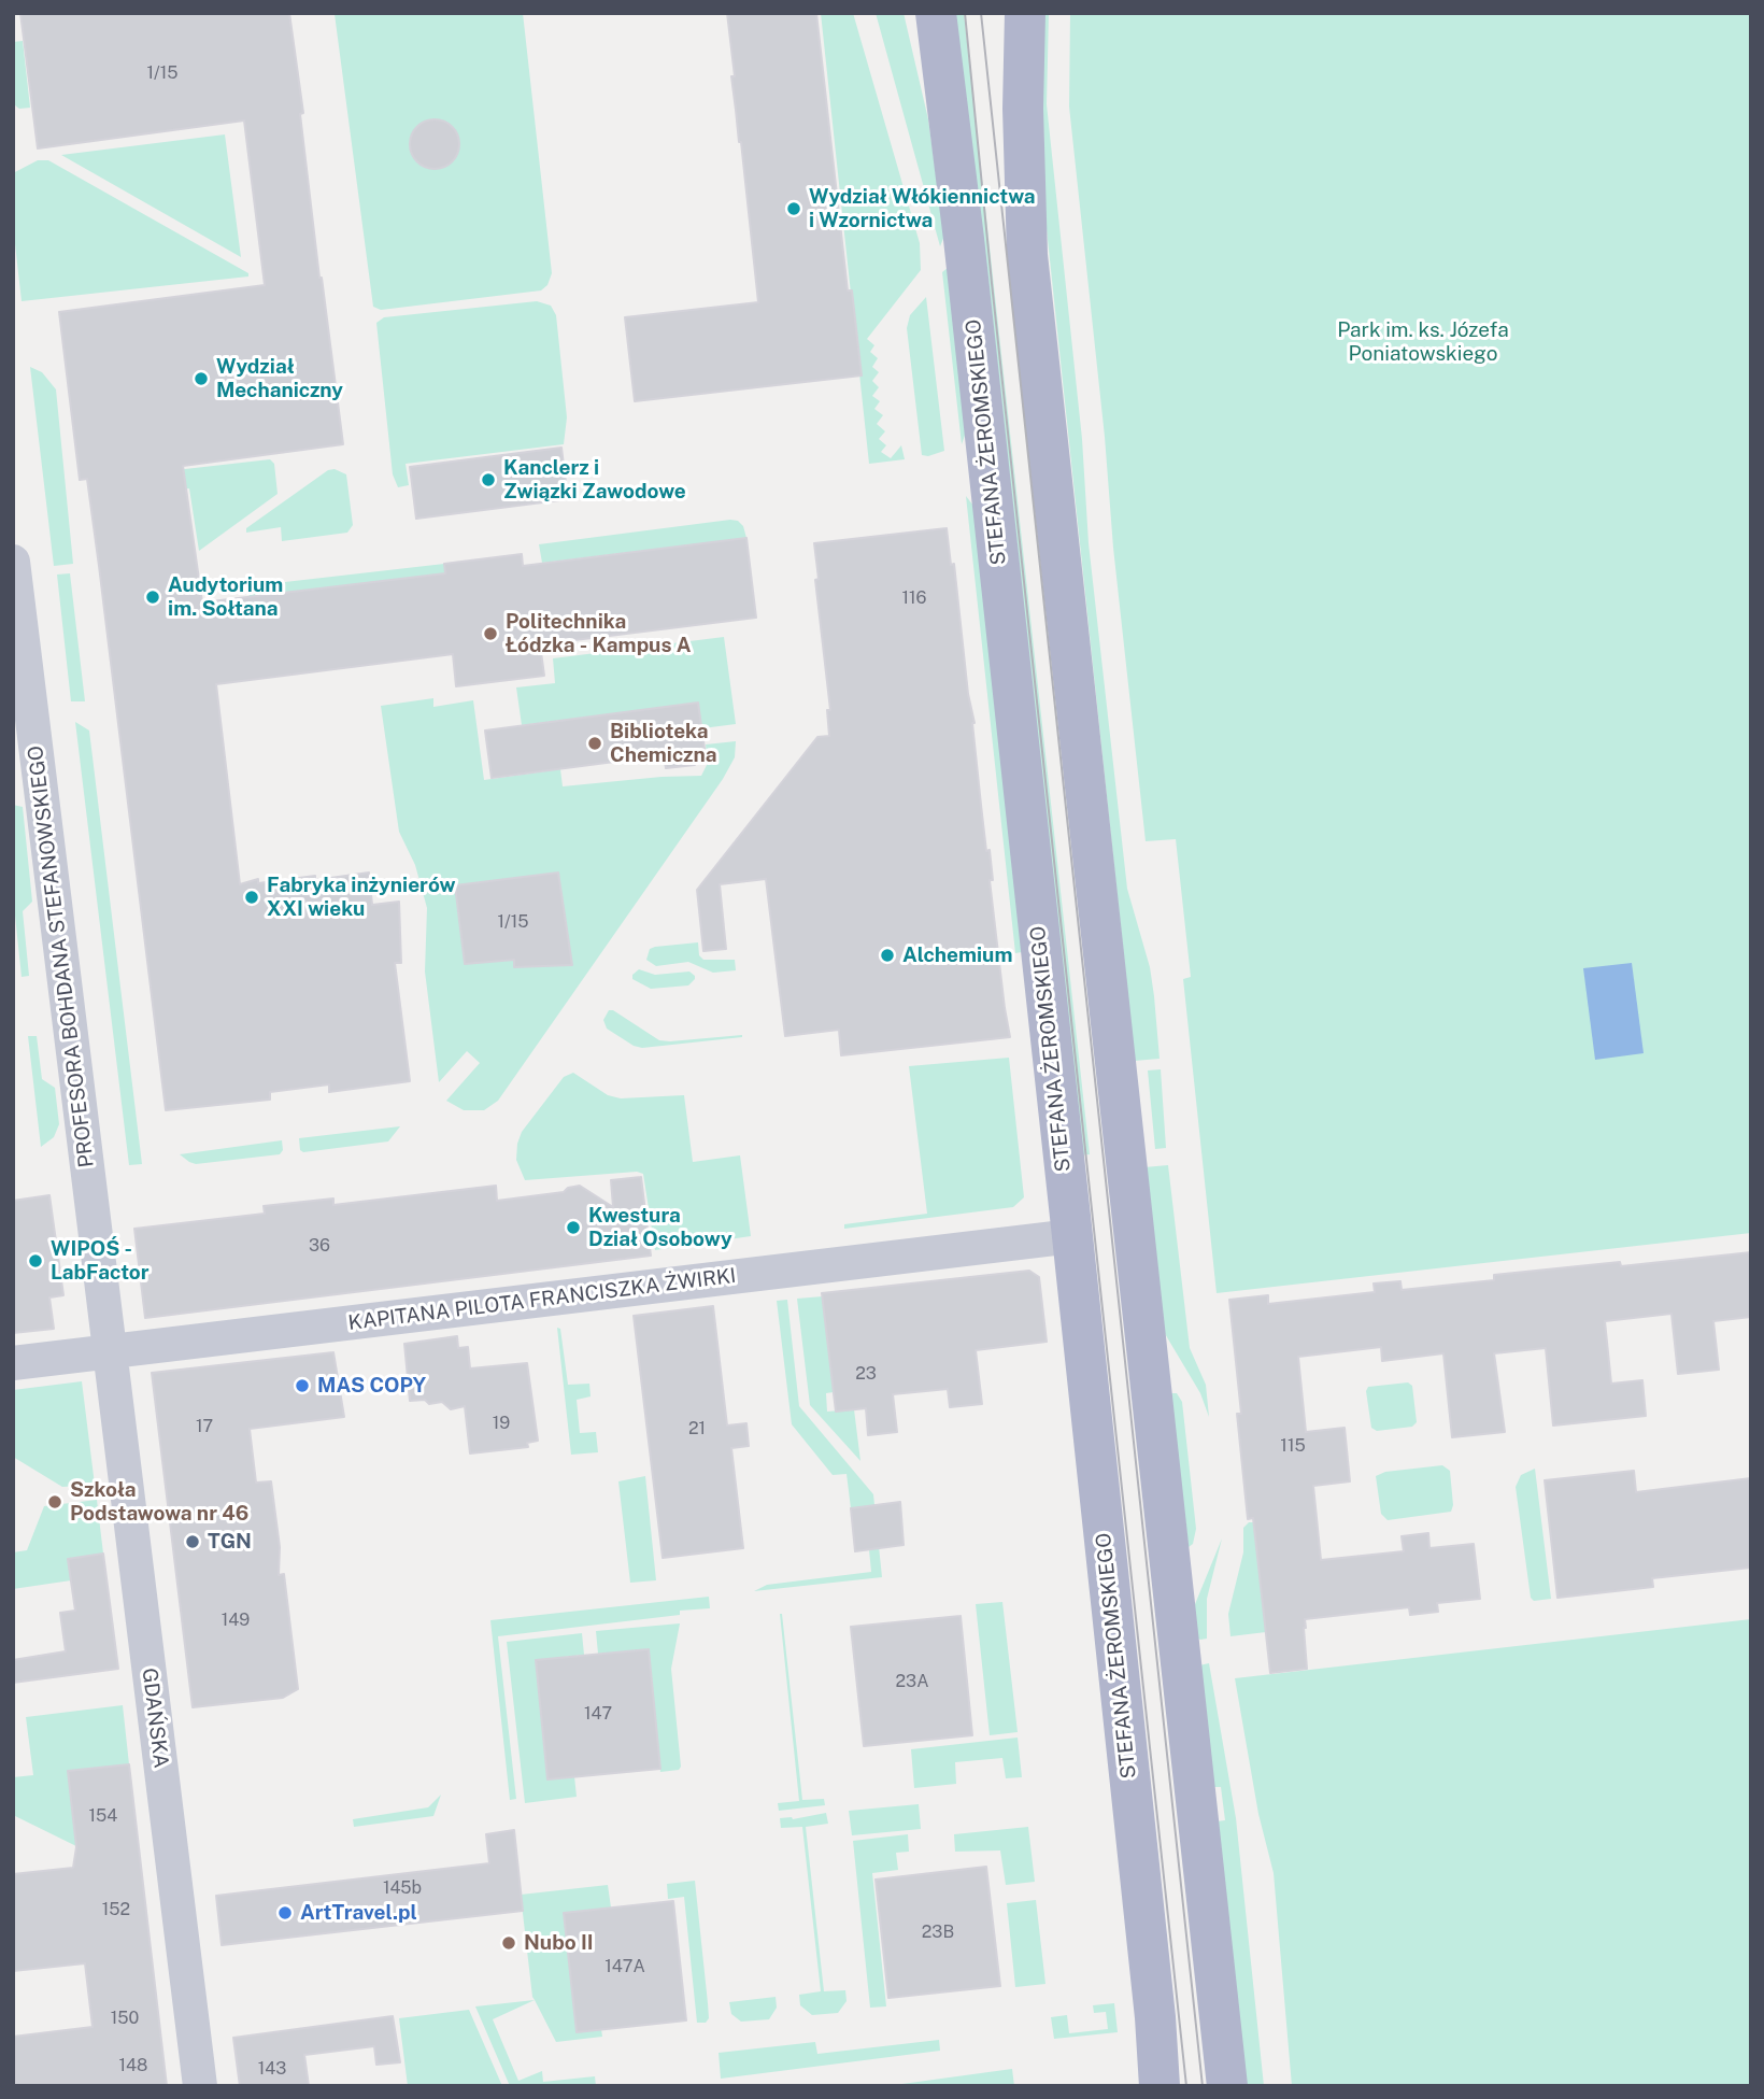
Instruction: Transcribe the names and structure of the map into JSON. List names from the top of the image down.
{
  "streets": {
    "main road": ["STEFANA ŻEROMSKIEGO"],
    "street": ["PROFESORA BOHDANA STEFANOWSKIEGO", "KAPITANA PILOTA FRANCISZKA ŻWIRKI", "GDAŃSKA"]
  },
  "crossings": [
    ["STEFANA ŻEROMSKIEGO", "KAPITANA PILOTA FRANCISZKA ŻWIRKI"],
    ["PROFESORA BOHDANA STEFANOWSKIEGO", "KAPITANA PILOTA FRANCISZKA ŻWIRKI"],
    ["PROFESORA BOHDANA STEFANOWSKIEGO", "GDAŃSKA"],
    ["KAPITANA PILOTA FRANCISZKA ŻWIRKI", "GDAŃSKA"]
  ],
  "parks": ["Park im. ks. Józefa Poniatowskiego"],
  "places": [
    "Wydział Włókiennictwa i Wzornictwa",
    "Wydział Mechaniczny",
    "Kanclerz i Związki Zawodowe",
    "Audytorium im. Sołtana",
    "Politechnika Łódzka - Kampus A",
    "Biblioteka Chemiczna",
    "Fabryka inżynierów XXI wieku",
    "Alchemium",
    "Kwestura Dział Osobowy",
    "WIPOŚ - LabFactor",
    "MAS COPY",
    "Szkoła Podstawowa nr 46",
    "TGN",
    "ArtTravel.pl",
    "Nubo II"
  ],
  "house_numbers": [
    "1/15",
    "116",
    "1/15",
    "36",
    "23",
    "19",
    "17",
    "21",
    "115",
    "149",
    "23A",
    "147",
    "154",
    "145b",
    "152",
    "23B",
    "147A",
    "150",
    "148",
    "143"
  ]
}
